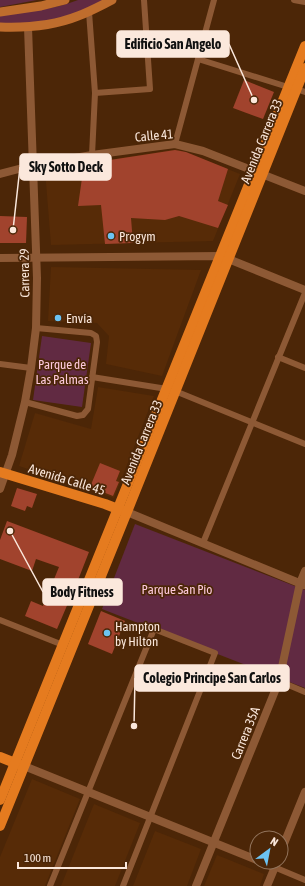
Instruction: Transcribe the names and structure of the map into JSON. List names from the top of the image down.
{
  "streets": {
    "main road": ["Avenida Carrera 33", "Avenida Calle 45"],
    "street": ["Calle 41", "Carrera 29", "Carrera 35A"]
  },
  "crossings": [
    ["Calle 41", "Avenida Carrera 33"],
    ["Calle 41", "Carrera 29"],
    ["Avenida Carrera 33", "Avenida Calle 45"],
    ["Carrera 29", "Avenida Calle 45"]
  ],
  "parks": ["Parque de Las Palmas", "Parque San Pío"],
  "places": [
    "Edificio San Angelo",
    "Sky Sotto Deck",
    "Progym",
    "Envía",
    "Body Fitness",
    "Hampton by Hilton",
    "Colegio Principe San Carlos"
  ],
  "scale_bar": "100 m",
  "north": "top right"
}
